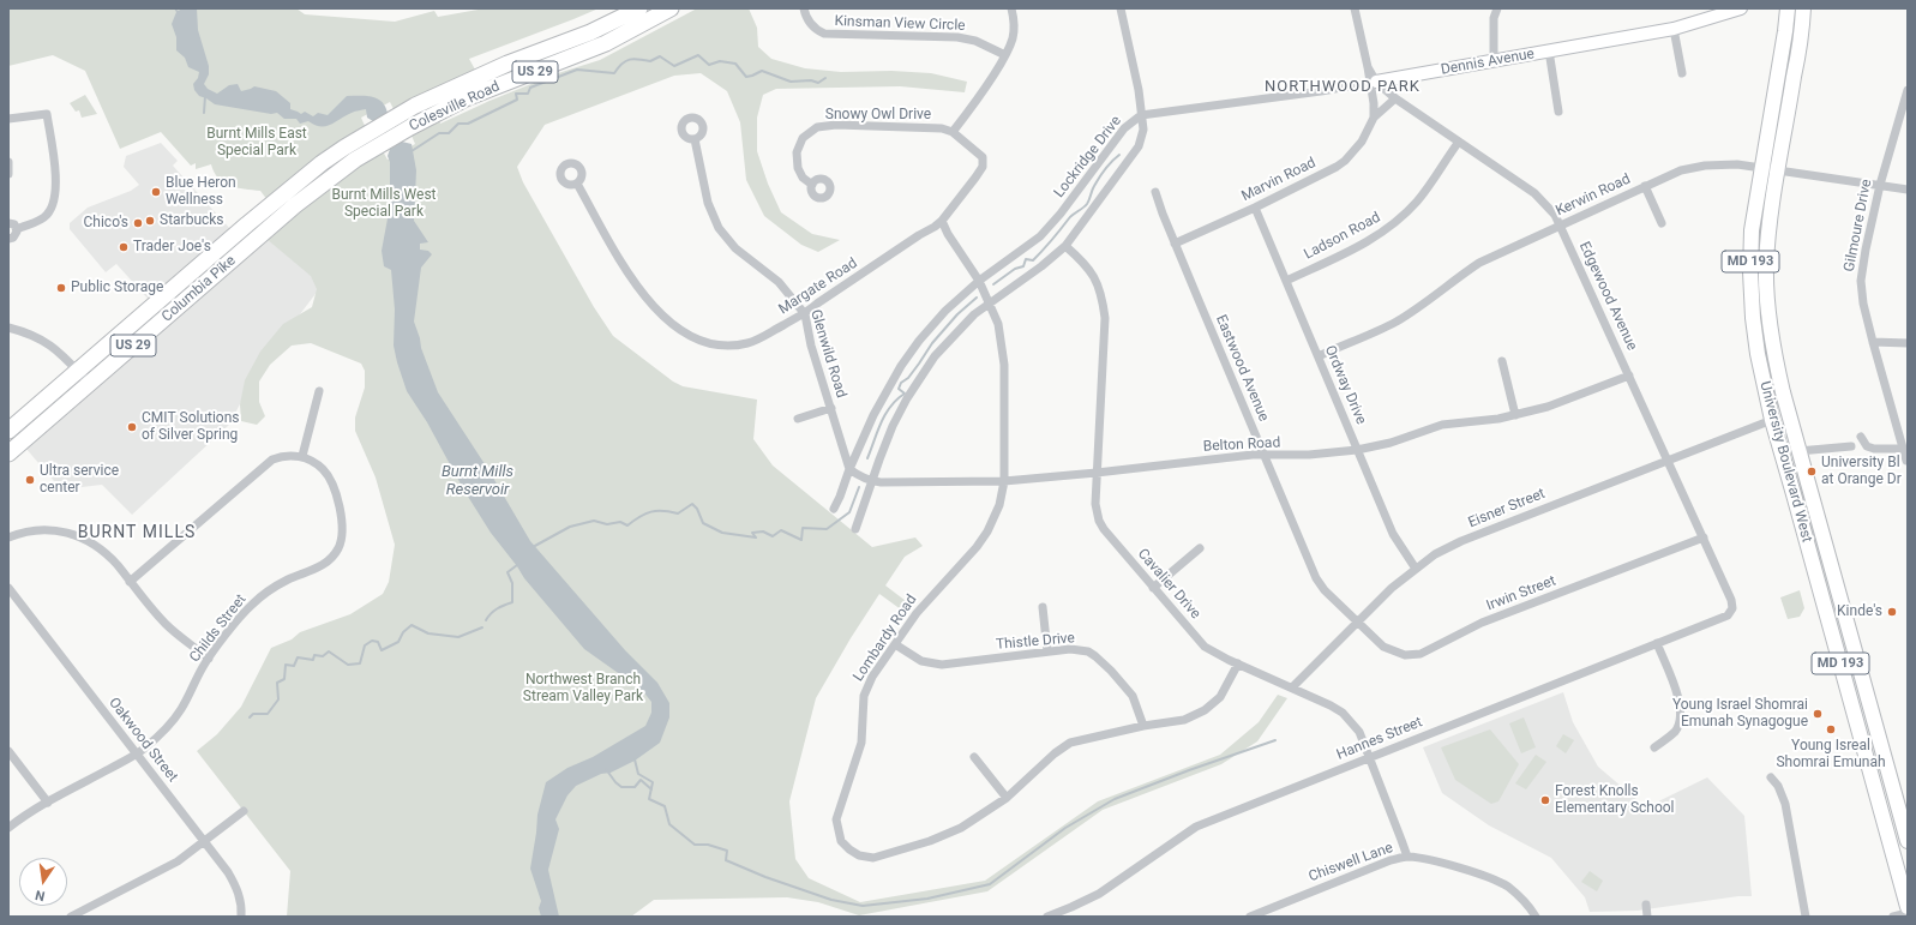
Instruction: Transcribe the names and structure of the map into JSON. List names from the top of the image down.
{
  "streets": {
    "highway": ["US 29", "Colesville Road", "Columbia Pike"],
    "main road": ["MD 193", "University Boulevard West"],
    "street": [
      "Kinsman View Circle",
      "Dennis Avenue",
      "Snowy Owl Drive",
      "Lockridge Drive",
      "Marvin Road",
      "Kerwin Road",
      "Gilmoure Drive",
      "Ladson Road",
      "Margate Road",
      "Edgewood Avenue",
      "Glenwild Road",
      "Eastwood Avenue",
      "Ordway Drive",
      "Belton Road",
      "Eisner Street",
      "Cavalier Drive",
      "Irwin Street",
      "Childs Street",
      "Lombardy Road",
      "Thistle Drive",
      "Hannes Street",
      "Oakwood Street",
      "Chiswell Lane"
    ]
  },
  "crossings": [
    ["Dennis Avenue", "Lockridge Drive"],
    ["Dennis Avenue", "Edgewood Avenue"],
    ["Colesville Road", "Columbia Pike"],
    ["Snowy Owl Drive", "Margate Road"],
    ["Lockridge Drive", "Glenwild Road"],
    ["Lockridge Drive", "Belton Road"],
    ["Lockridge Drive", "Cavalier Drive"],
    ["Lockridge Drive", "Lombardy Road"],
    ["Marvin Road", "Edgewood Avenue"],
    ["Marvin Road", "Eastwood Avenue"],
    ["Marvin Road", "Ordway Drive"],
    ["Kerwin Road", "Gilmoure Drive"],
    ["Kerwin Road", "Edgewood Avenue"],
    ["Kerwin Road", "Ordway Drive"],
    ["Kerwin Road", "University Boulevard West"],
    ["Ladson Road", "Edgewood Avenue"],
    ["Ladson Road", "Ordway Drive"],
    ["Margate Road", "Glenwild Road"],
    ["Margate Road", "Lombardy Road"],
    ["Edgewood Avenue", "Belton Road"],
    ["Edgewood Avenue", "Eisner Street"],
    ["Edgewood Avenue", "Irwin Street"],
    ["Edgewood Avenue", "Hannes Street"],
    ["Glenwild Road", "Belton Road"],
    ["Eastwood Avenue", "Belton Road"],
    ["Eastwood Avenue", "Eisner Street"],
    ["Eastwood Avenue", "Irwin Street"],
    ["Ordway Drive", "Belton Road"],
    ["Ordway Drive", "Eisner Street"],
    ["Belton Road", "Cavalier Drive"],
    ["Belton Road", "Lombardy Road"],
    ["University Boulevard West", "Eisner Street"],
    ["Eisner Street", "Cavalier Drive"],
    ["Eisner Street", "Irwin Street"],
    ["Cavalier Drive", "Lombardy Road"],
    ["Cavalier Drive", "Hannes Street"],
    ["Cavalier Drive", "Chiswell Lane"],
    ["Childs Street", "Oakwood Street"],
    ["Lombardy Road", "Thistle Drive"]
  ],
  "districts": ["NORTHWOOD PARK", "BURNT MILLS"],
  "water": ["Burnt Mills Reservoir"],
  "parks": ["Burnt Mills East Special Park", "Burnt Mills West Special Park", "Northwest Branch Stream Valley Park"],
  "places": [
    "Blue Heron Wellness",
    "Starbucks",
    "Chico's",
    "Trader Joe's",
    "Public Storage",
    "CMIT Solutions of Silver Spring",
    "University Bl at Orange Dr",
    "Ultra service center",
    "Kinde's",
    "Young Israel Shomrai Emunah Synagogue",
    "Young Isreal Shomrai Emunah",
    "Forest Knolls Elementary School"
  ],
  "north": "bottom"
}
